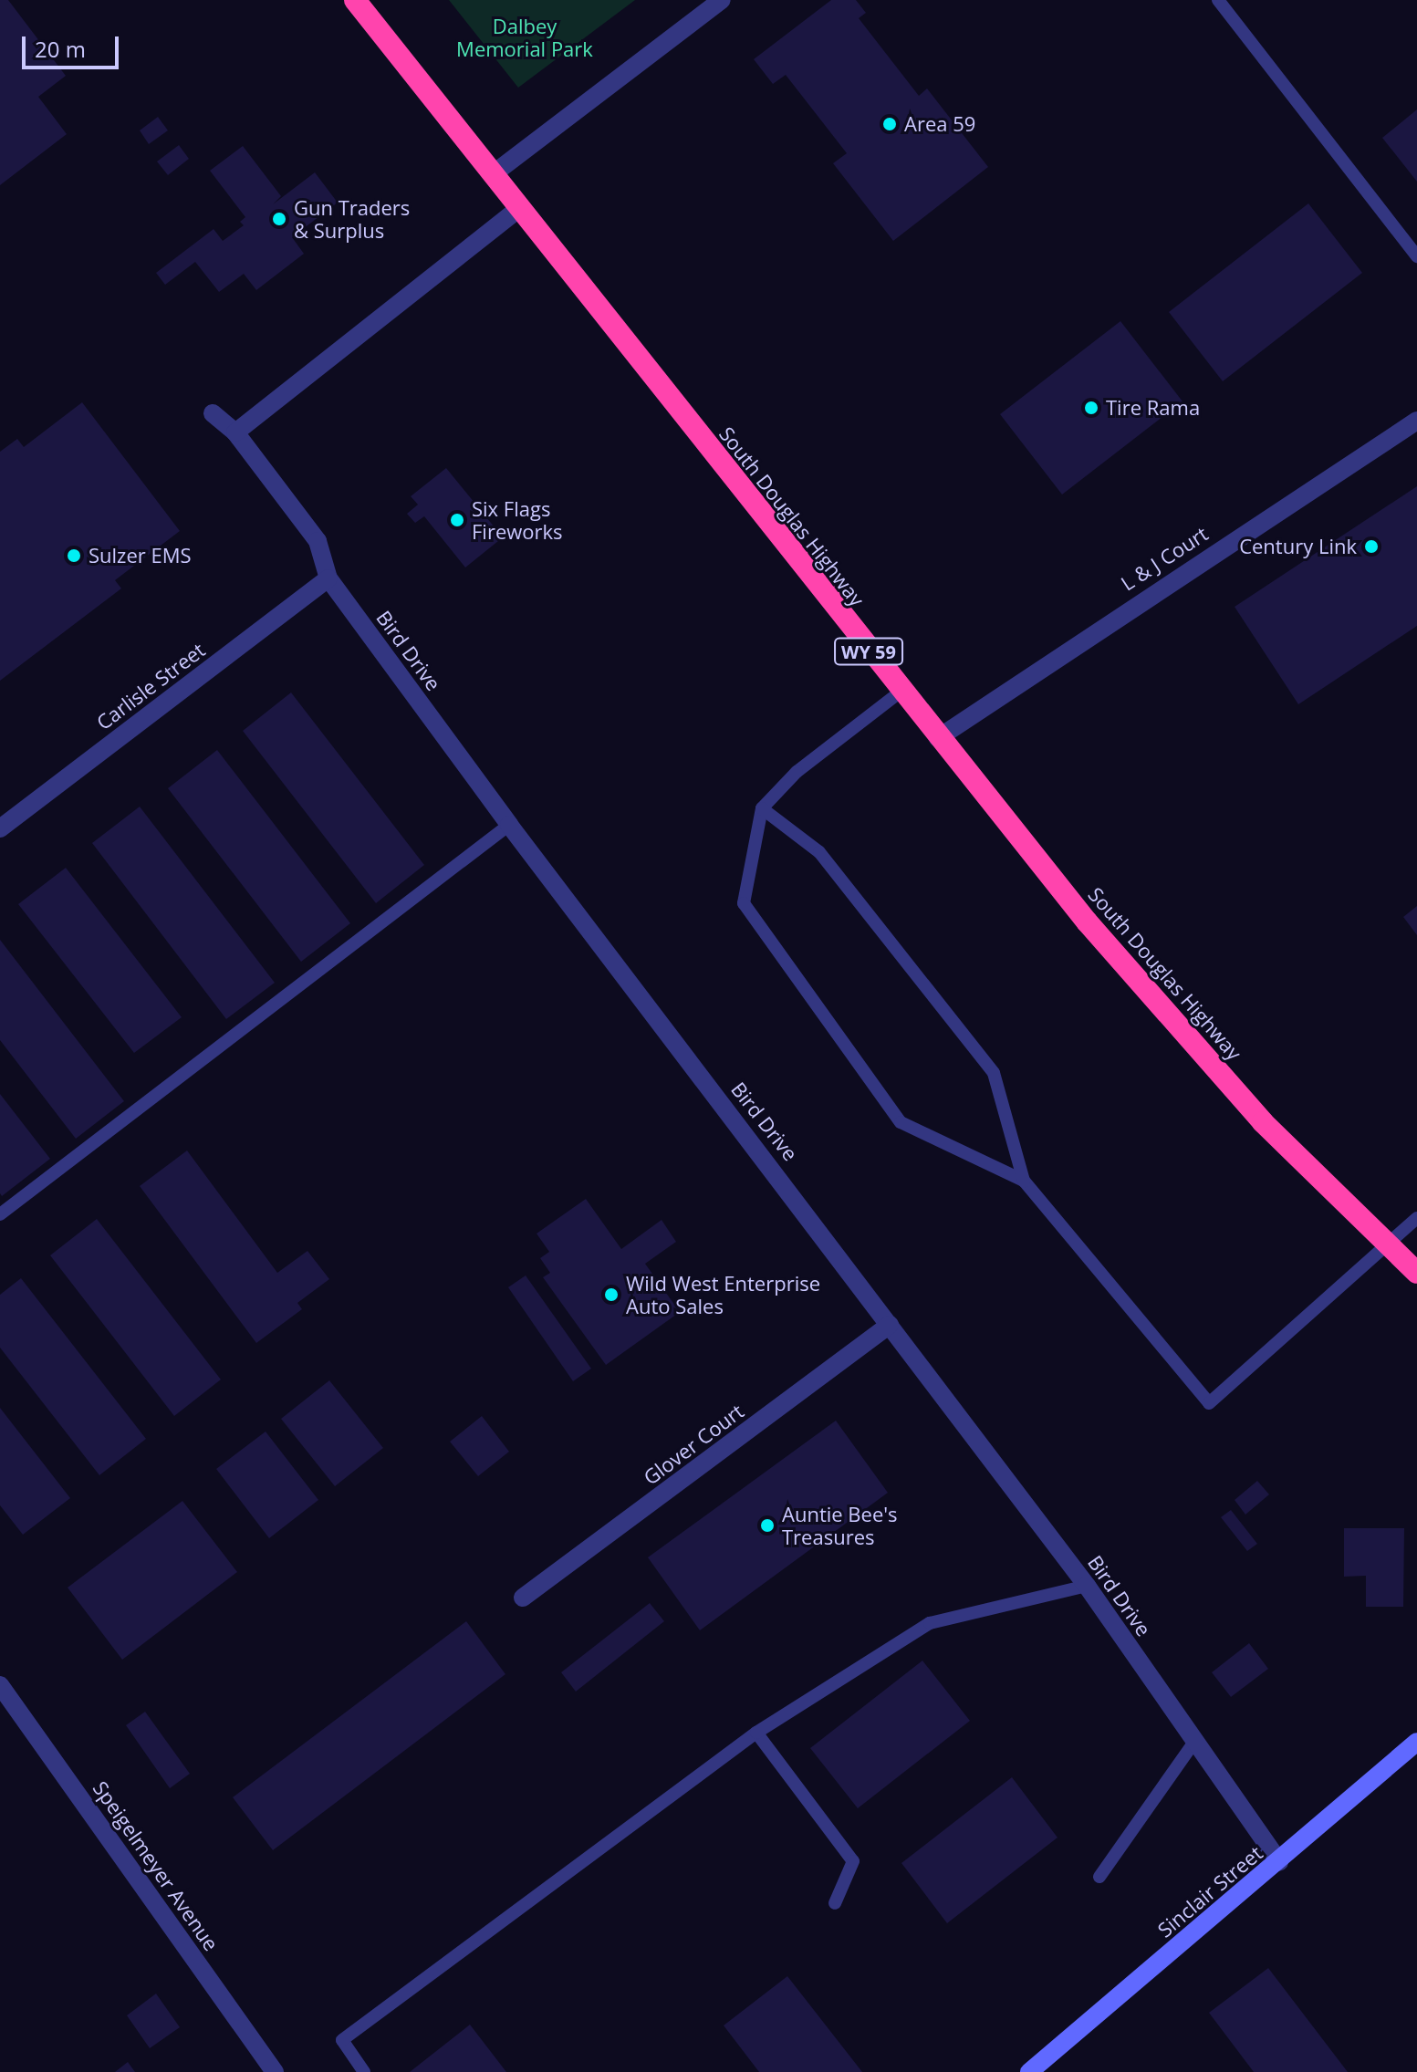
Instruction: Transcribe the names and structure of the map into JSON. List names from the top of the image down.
{
  "streets": {
    "highway": ["South Douglas Highway", "WY 59"],
    "street": [
      "L & J Court",
      "Bird Drive",
      "Carlisle Street",
      "Glover Court",
      "Speigelmeyer Avenue",
      "Sinclair Street"
    ]
  },
  "crossings": [
    ["South Douglas Highway", "L & J Court"],
    ["Bird Drive", "Carlisle Street"],
    ["Bird Drive", "Glover Court"],
    ["Bird Drive", "Sinclair Street"]
  ],
  "parks": ["Dalbey Memorial Park"],
  "places": [
    "Area 59",
    "Gun Traders & Surplus",
    "Tire Rama",
    "Six Flags Fireworks",
    "Century Link",
    "Sulzer EMS",
    "Wild West Enterprise Auto Sales",
    "Auntie Bee's Treasures"
  ],
  "scale_bar": "20 m"
}
